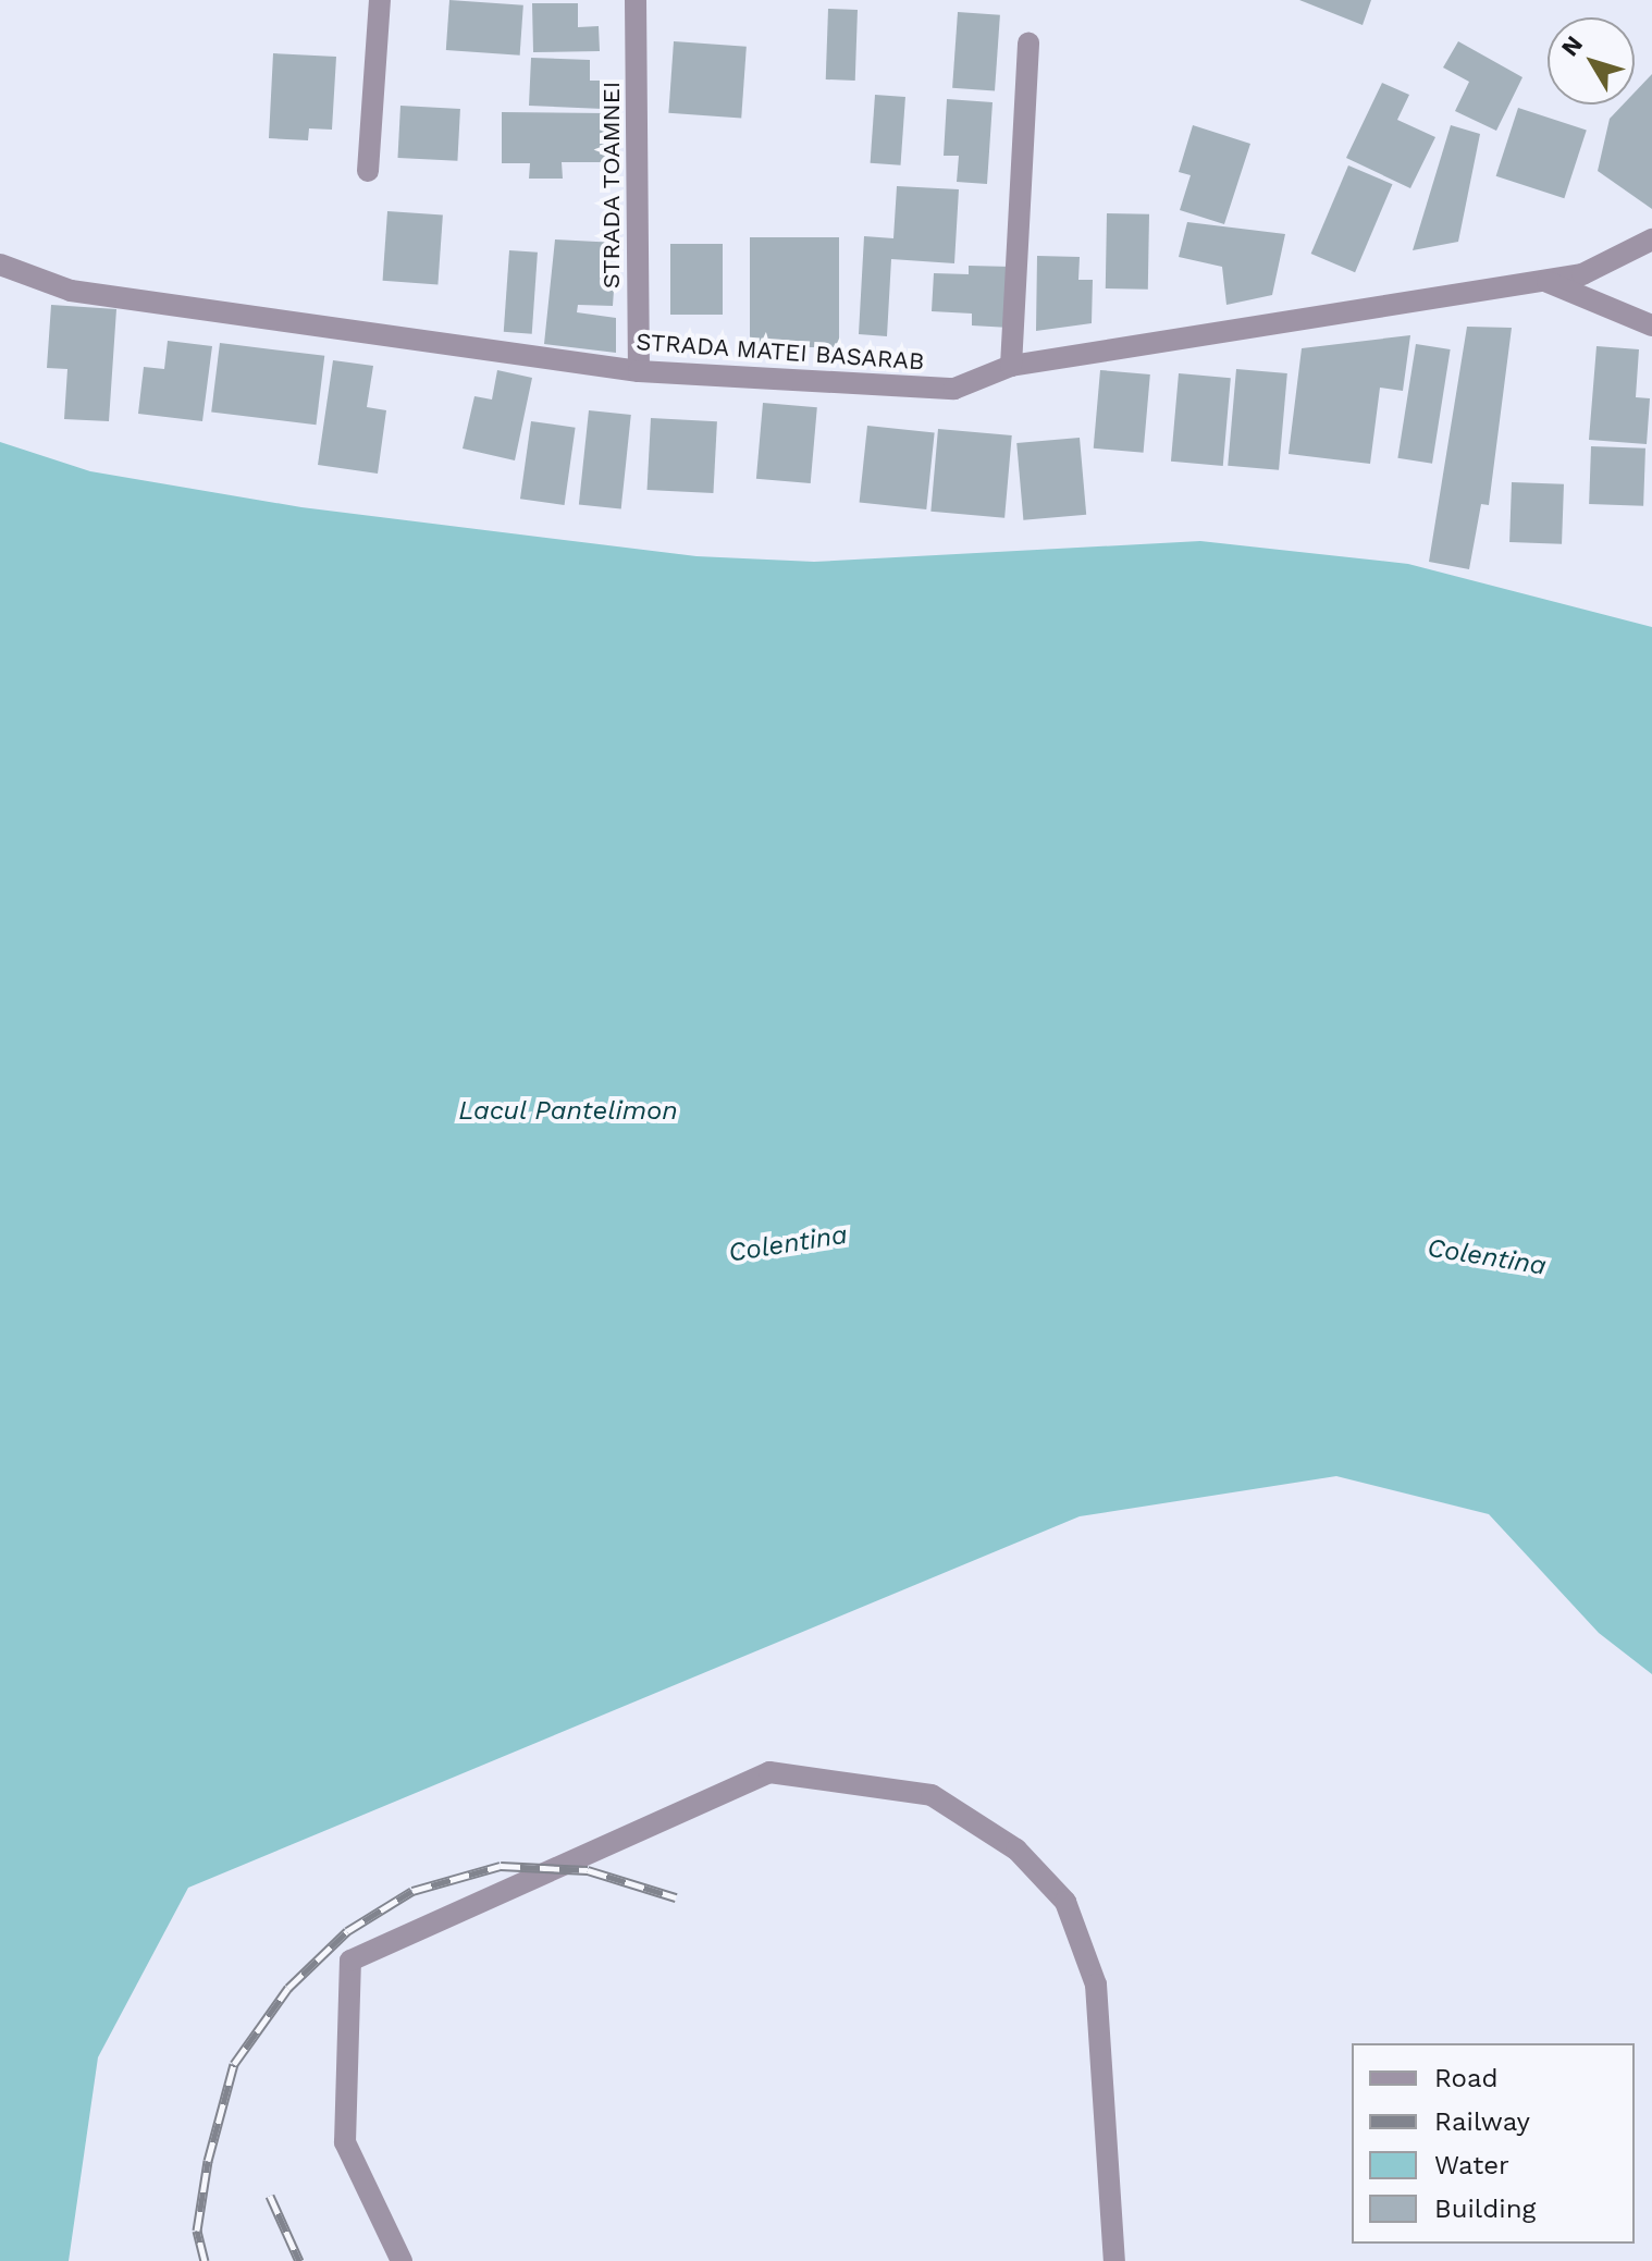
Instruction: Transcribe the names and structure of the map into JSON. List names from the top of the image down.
{
  "streets": {
    "street": ["STRADA TOAMNEI", "STRADA MATEI BASARAB"]
  },
  "crossings": [
    ["STRADA TOAMNEI", "STRADA MATEI BASARAB"]
  ],
  "water": ["Lacul Pantelimon", "Colentina"],
  "legend": [
    "Road",
    "Railway",
    "Water",
    "Building"
  ],
  "north": "top left"
}
